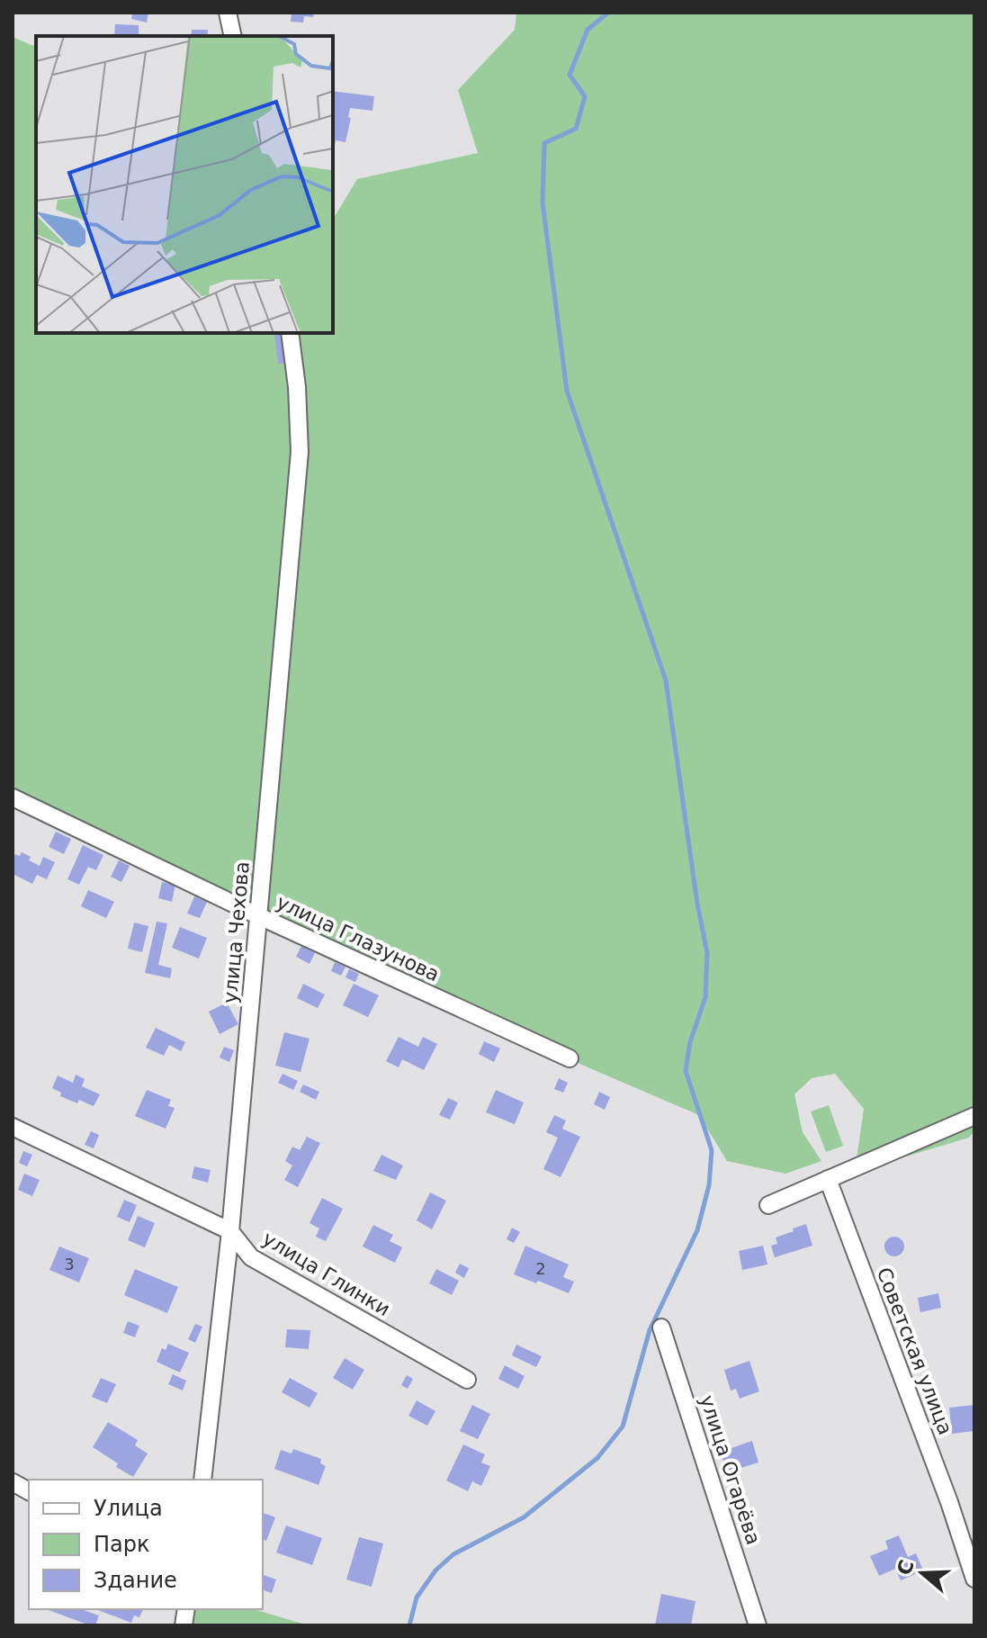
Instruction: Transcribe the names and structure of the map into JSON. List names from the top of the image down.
{
  "streets": {
    "street": [
      "улица Чехова",
      "улица Глазунова",
      "улица Глинки",
      "Советская улица",
      "улица Огарёва"
    ]
  },
  "crossings": [
    ["улица Чехова", "улица Глазунова"],
    ["улица Чехова", "улица Глинки"]
  ],
  "house_numbers": ["3", "2"],
  "legend": ["Улица", "Парк", "Здание"],
  "north": "left"
}
